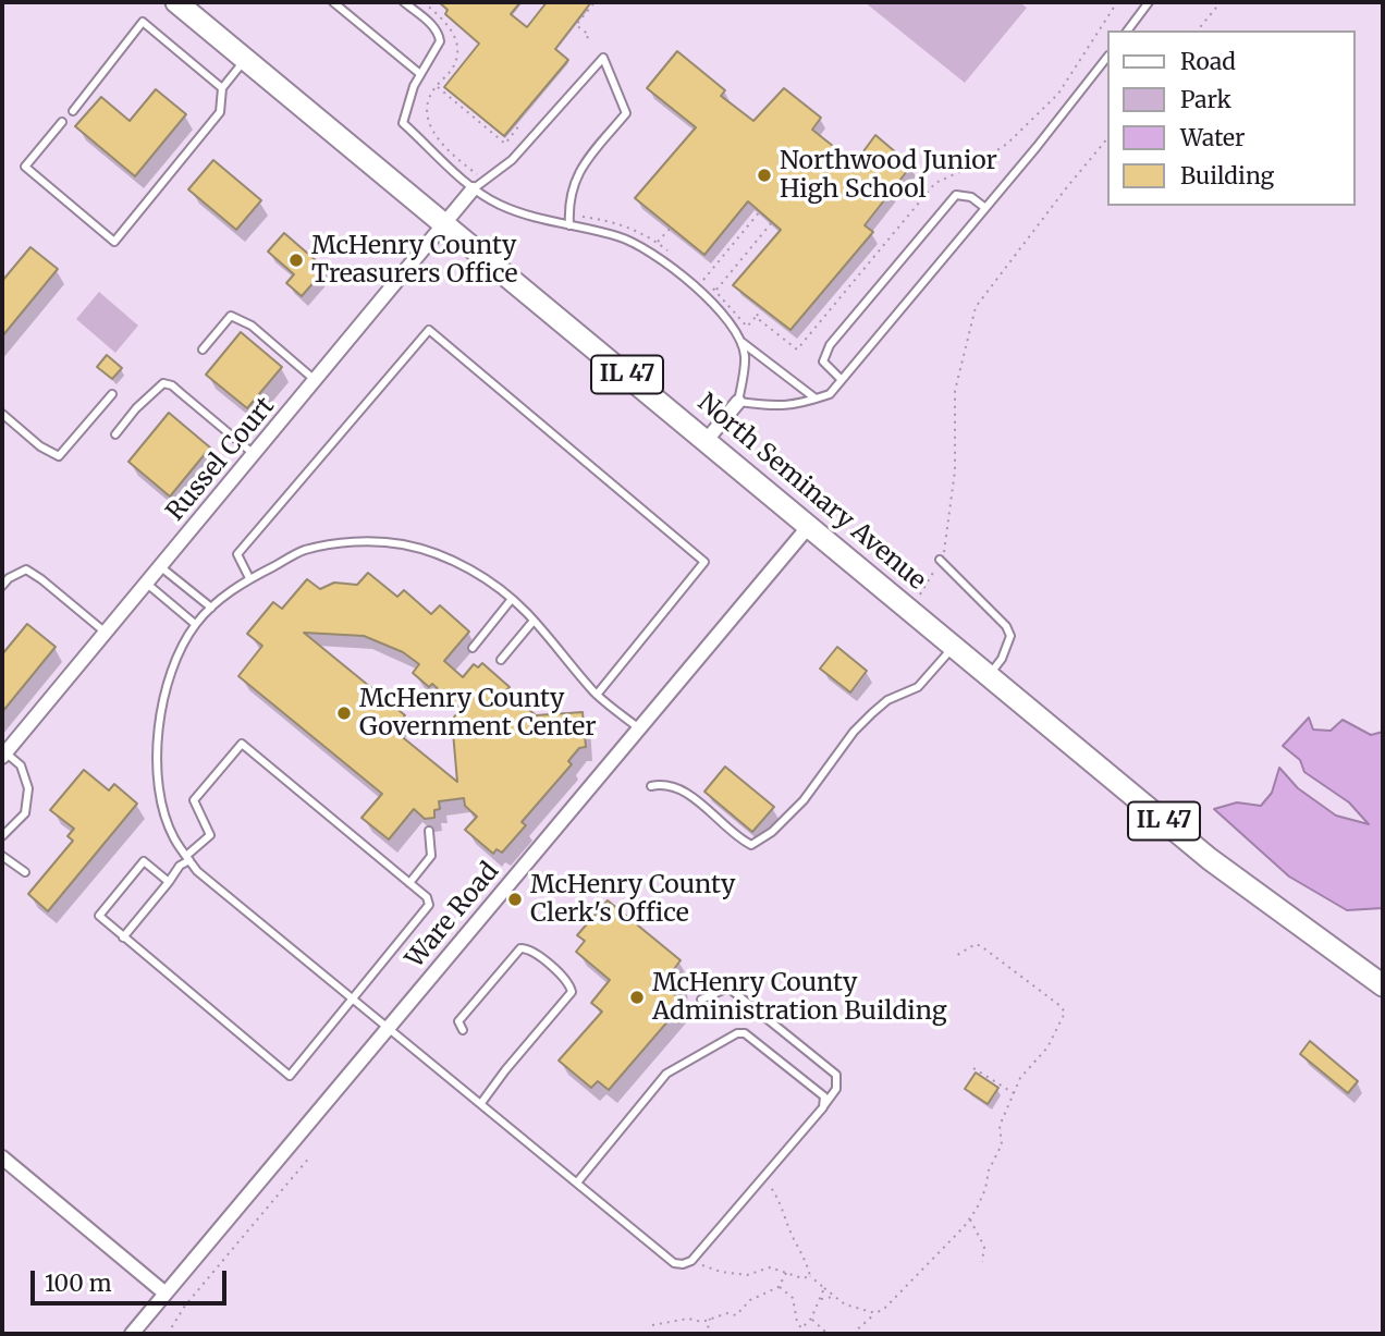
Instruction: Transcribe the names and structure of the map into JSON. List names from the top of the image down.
{
  "streets": {
    "main road": ["IL 47", "North Seminary Avenue"],
    "street": ["Russel Court", "Ware Road"]
  },
  "crossings": [
    ["Russel Court", "North Seminary Avenue"],
    ["North Seminary Avenue", "Ware Road"]
  ],
  "places": [
    "Northwood Junior High School",
    "McHenry County Treasurers Office",
    "McHenry County Government Center",
    "McHenry County Clerk's Office",
    "McHenry County Administration Building"
  ],
  "legend": [
    "Road",
    "Park",
    "Water",
    "Building"
  ],
  "scale_bar": "100 m"
}
